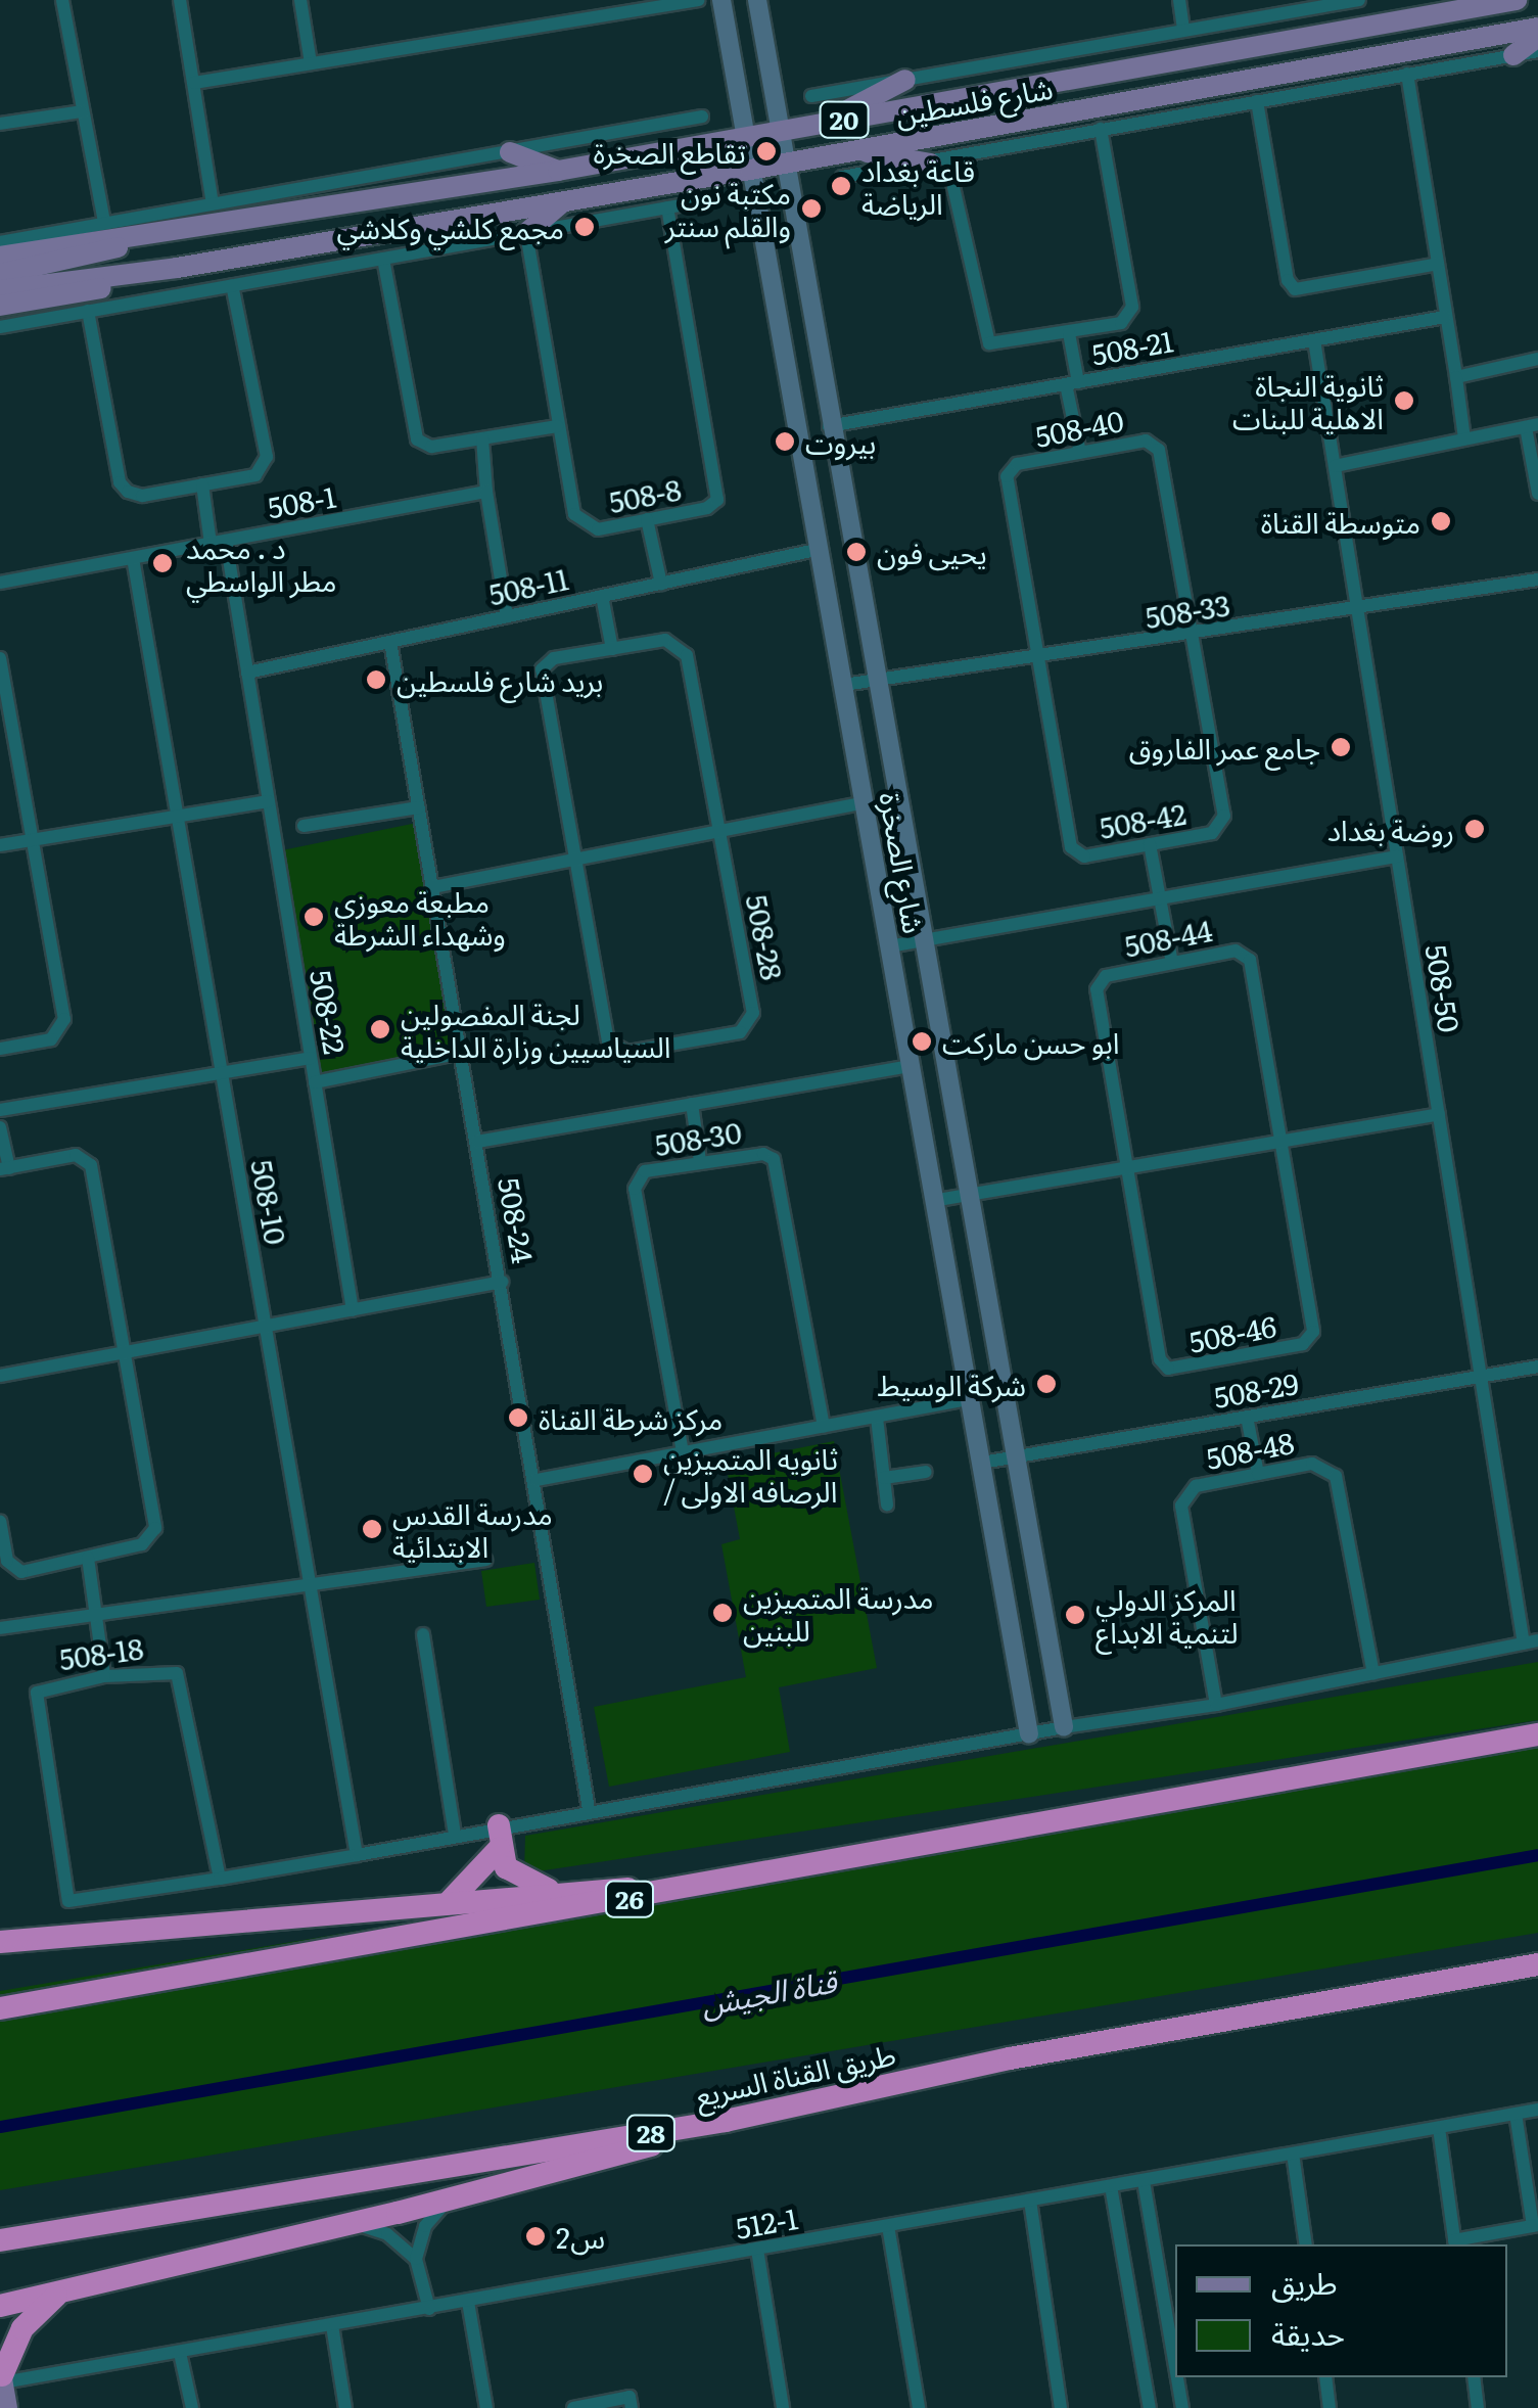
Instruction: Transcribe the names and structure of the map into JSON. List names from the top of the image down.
{
  "streets": {
    "highway": ["26", "طريق القناة السريع", "28"],
    "main road": ["شارع فلسطين", "20"],
    "street": [
      "508-21",
      "508-40",
      "508-8",
      "508-1",
      "508-11",
      "508-33",
      "508-42",
      "شارع الصخرة",
      "508-28",
      "508-44",
      "508-50",
      "508-22",
      "508-30",
      "508-10",
      "508-24",
      "508-46",
      "508-29",
      "508-48",
      "508-18",
      "512-1"
    ]
  },
  "crossings": [
    ["شارع فلسطين", "شارع الصخرة"],
    ["508-21", "شارع الصخرة"],
    ["508-21", "508-50"],
    ["508-40", "508-33"],
    ["508-40", "508-42"],
    ["508-1", "508-22"],
    ["508-1", "508-10"],
    ["508-11", "شارع الصخرة"],
    ["508-11", "508-22"],
    ["508-11", "508-24"],
    ["508-33", "508-42"],
    ["508-33", "شارع الصخرة"],
    ["508-33", "508-50"],
    ["شارع الصخرة", "508-29"],
    ["508-44", "508-46"],
    ["508-50", "508-29"]
  ],
  "water": ["قناة الجيش"],
  "places": [
    "تقاطع الصخرة",
    "قاعة بغداد الرياضة",
    "مكتبة نون والقلم سنتر",
    "مجمع كلشي وكلاشي",
    "ثانوية النجاة الاهلية للبنات",
    "بيروت",
    "متوسطة القناة",
    "يحيى فون",
    "د . محمد مطر الواسطي",
    "بريد شارع فلسطين",
    "جامع عمر الفاروق",
    "روضة بغداد",
    "مطبعة معوزي وشهداء الشرطة",
    "لجنة المفصولين السياسيين وزارة الداخلية",
    "ابو حسن ماركت",
    "شركة الوسيط",
    "مركز شرطة القناة",
    "ثانويه المتميزين / الرصافه الاولى",
    "مدرسة القدس الابتدائية",
    "مدرسة المتميزين للبنين",
    "المركز الدولي لتنمية الابداع",
    "س2"
  ],
  "legend": ["طريق", "حديقة"]
}
